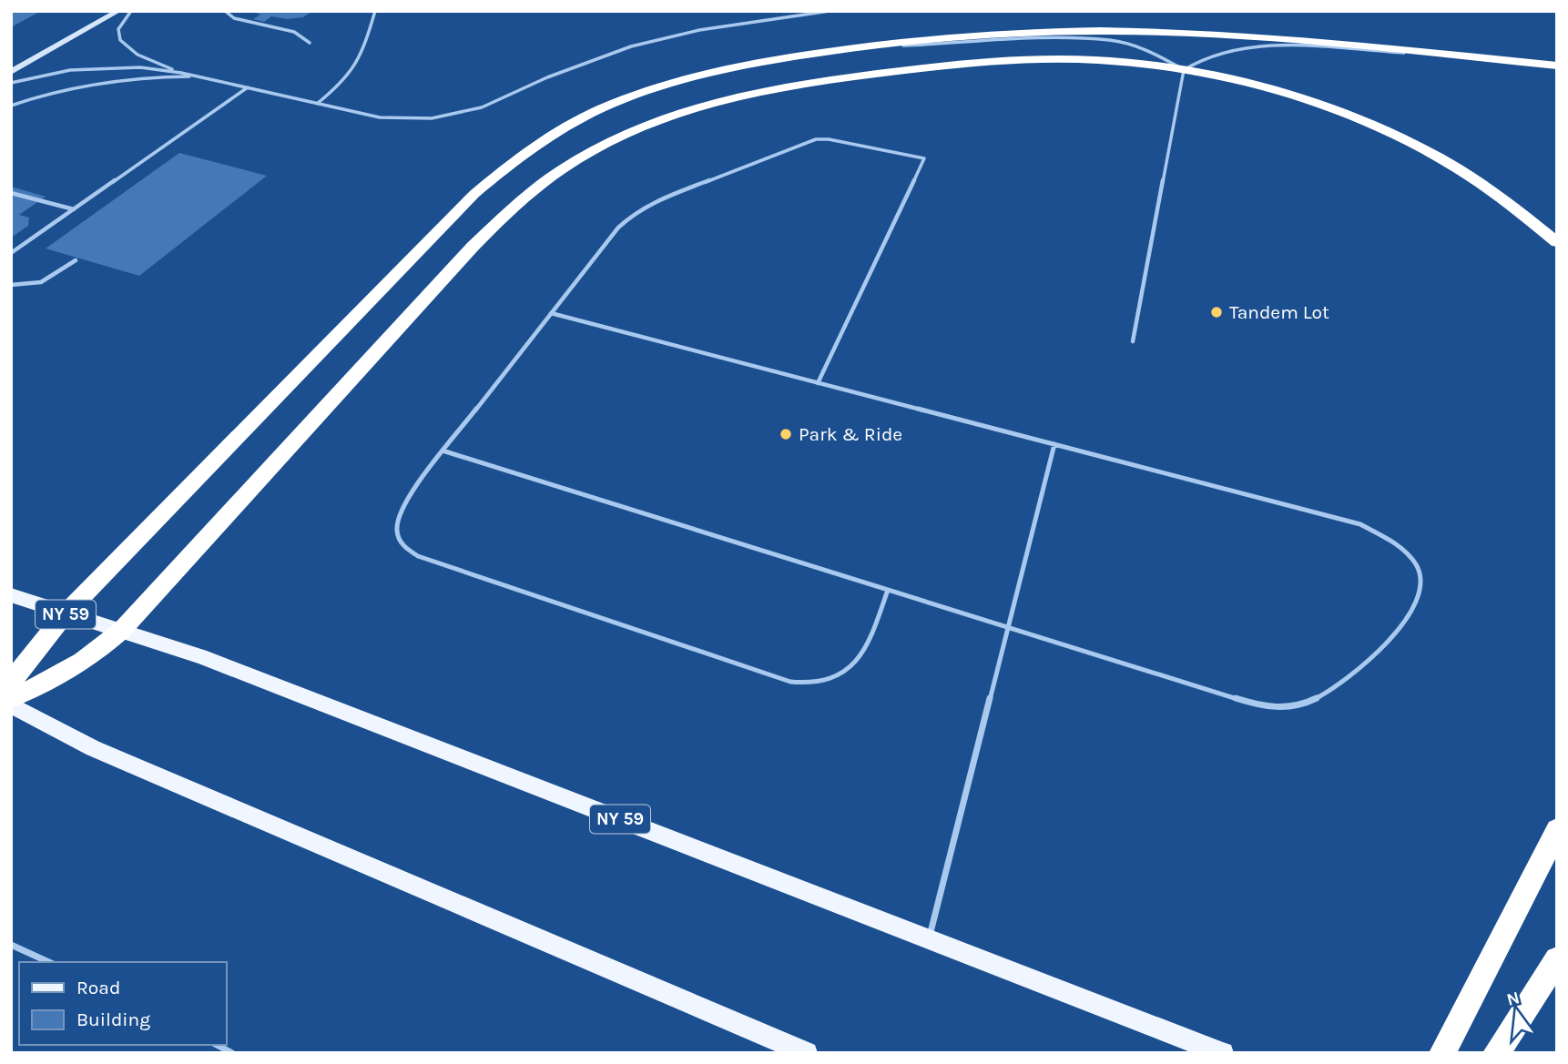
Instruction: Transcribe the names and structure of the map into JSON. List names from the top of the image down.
{
  "streets": {
    "main road": ["NY 59"]
  },
  "places": ["Tandem Lot", "Park & Ride"],
  "legend": ["Road", "Building"],
  "north": "top"
}
